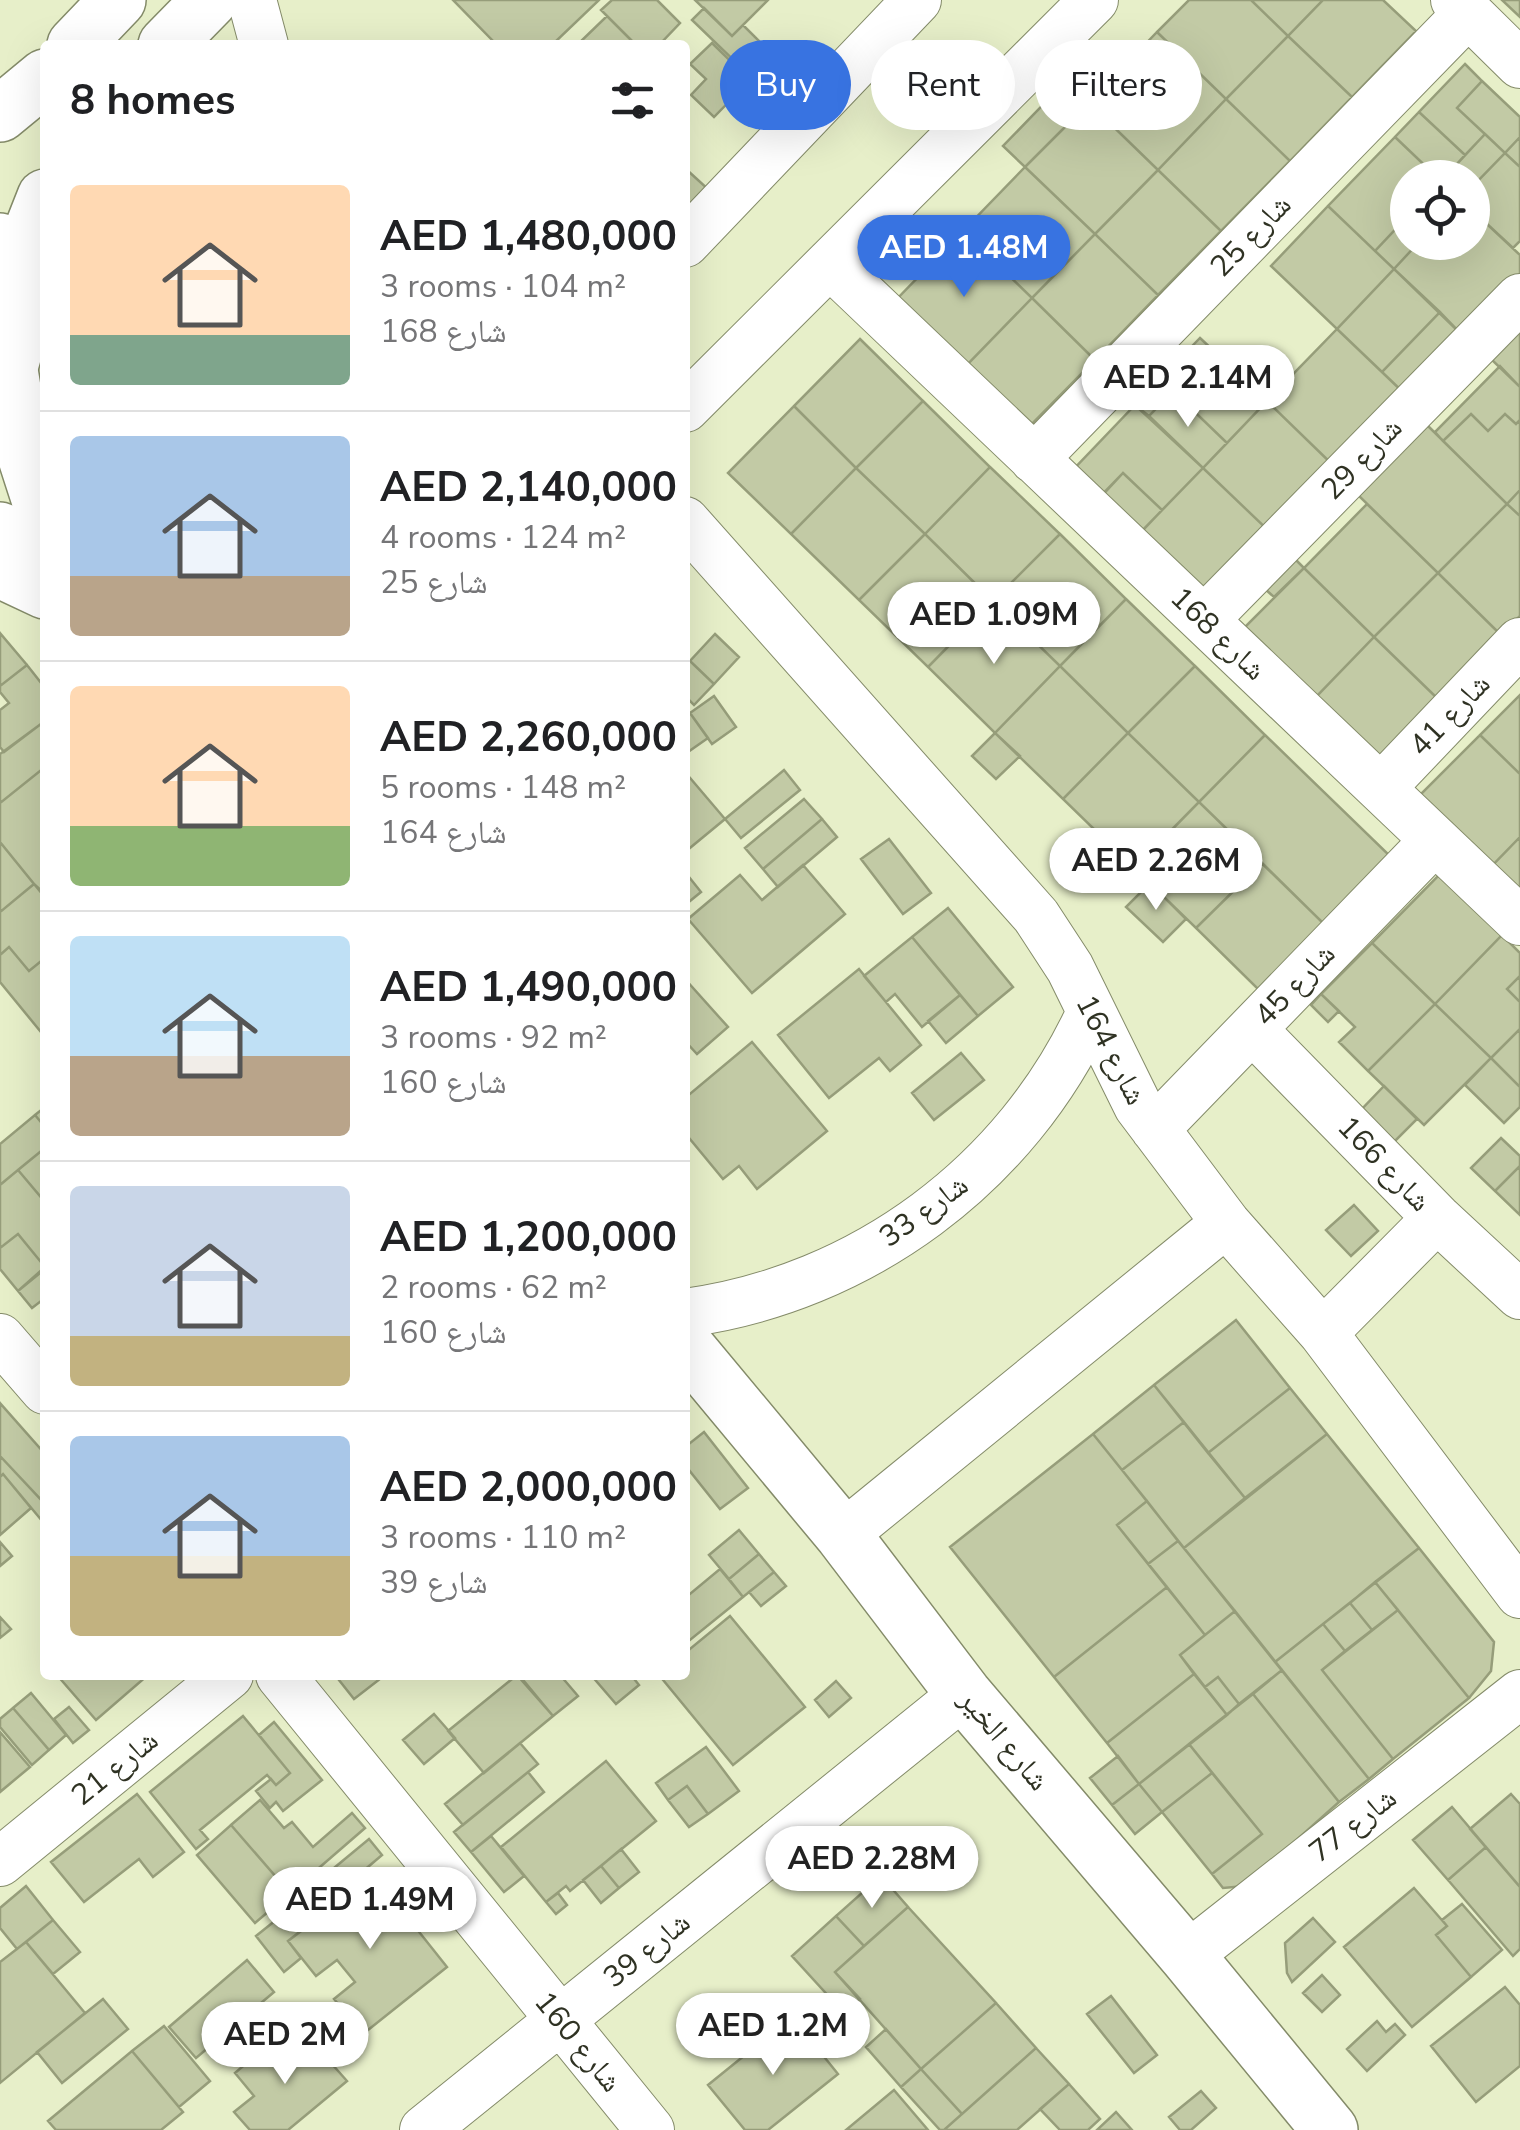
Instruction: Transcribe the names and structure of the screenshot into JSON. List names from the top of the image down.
{
  "streets": {
    "street": [
      "شارع 25",
      "شارع 29",
      "شارع 168",
      "شارع 41",
      "شارع 45",
      "شارع 164",
      "شارع 166",
      "شارع 33",
      "شارع الخير",
      "شارع 21",
      "شارع 77",
      "شارع 39",
      "شارع 160"
    ]
  },
  "crossings": [
    ["شارع 25", "شارع 168"],
    ["شارع 29", "شارع 168"],
    ["شارع 168", "شارع 41"],
    ["شارع 168", "شارع 45"],
    ["شارع 45", "شارع 164"],
    ["شارع 45", "شارع 166"],
    ["شارع 164", "شارع 33"],
    ["شارع الخير", "شارع 77"],
    ["شارع الخير", "شارع 39"],
    ["شارع 39", "شارع 160"]
  ],
  "page": {
    "chip": ["Buy", "Rent", "Filters"],
    "heading": "8 homes",
    "list": [
      {
        "name": "AED 1,480,000",
        "note": "3 rooms · 104 m² · شارع 168"
      },
      {
        "name": "AED 2,140,000",
        "note": "4 rooms · 124 m² · شارع 25"
      },
      {
        "name": "AED 2,260,000",
        "note": "5 rooms · 148 m² · شارع 164"
      },
      {
        "name": "AED 1,490,000",
        "note": "3 rooms · 92 m² · شارع 160"
      },
      {
        "name": "AED 1,200,000",
        "note": "2 rooms · 62 m² · شارع 160"
      },
      {
        "name": "AED 2,000,000",
        "note": "3 rooms · 110 m² · شارع 39"
      }
    ],
    "price": [
      "AED 1.48M",
      "AED 2.14M",
      "AED 1.09M",
      "AED 2.26M",
      "AED 2.28M",
      "AED 1.49M",
      "AED 1.2M",
      "AED 2M"
    ]
  }
}
